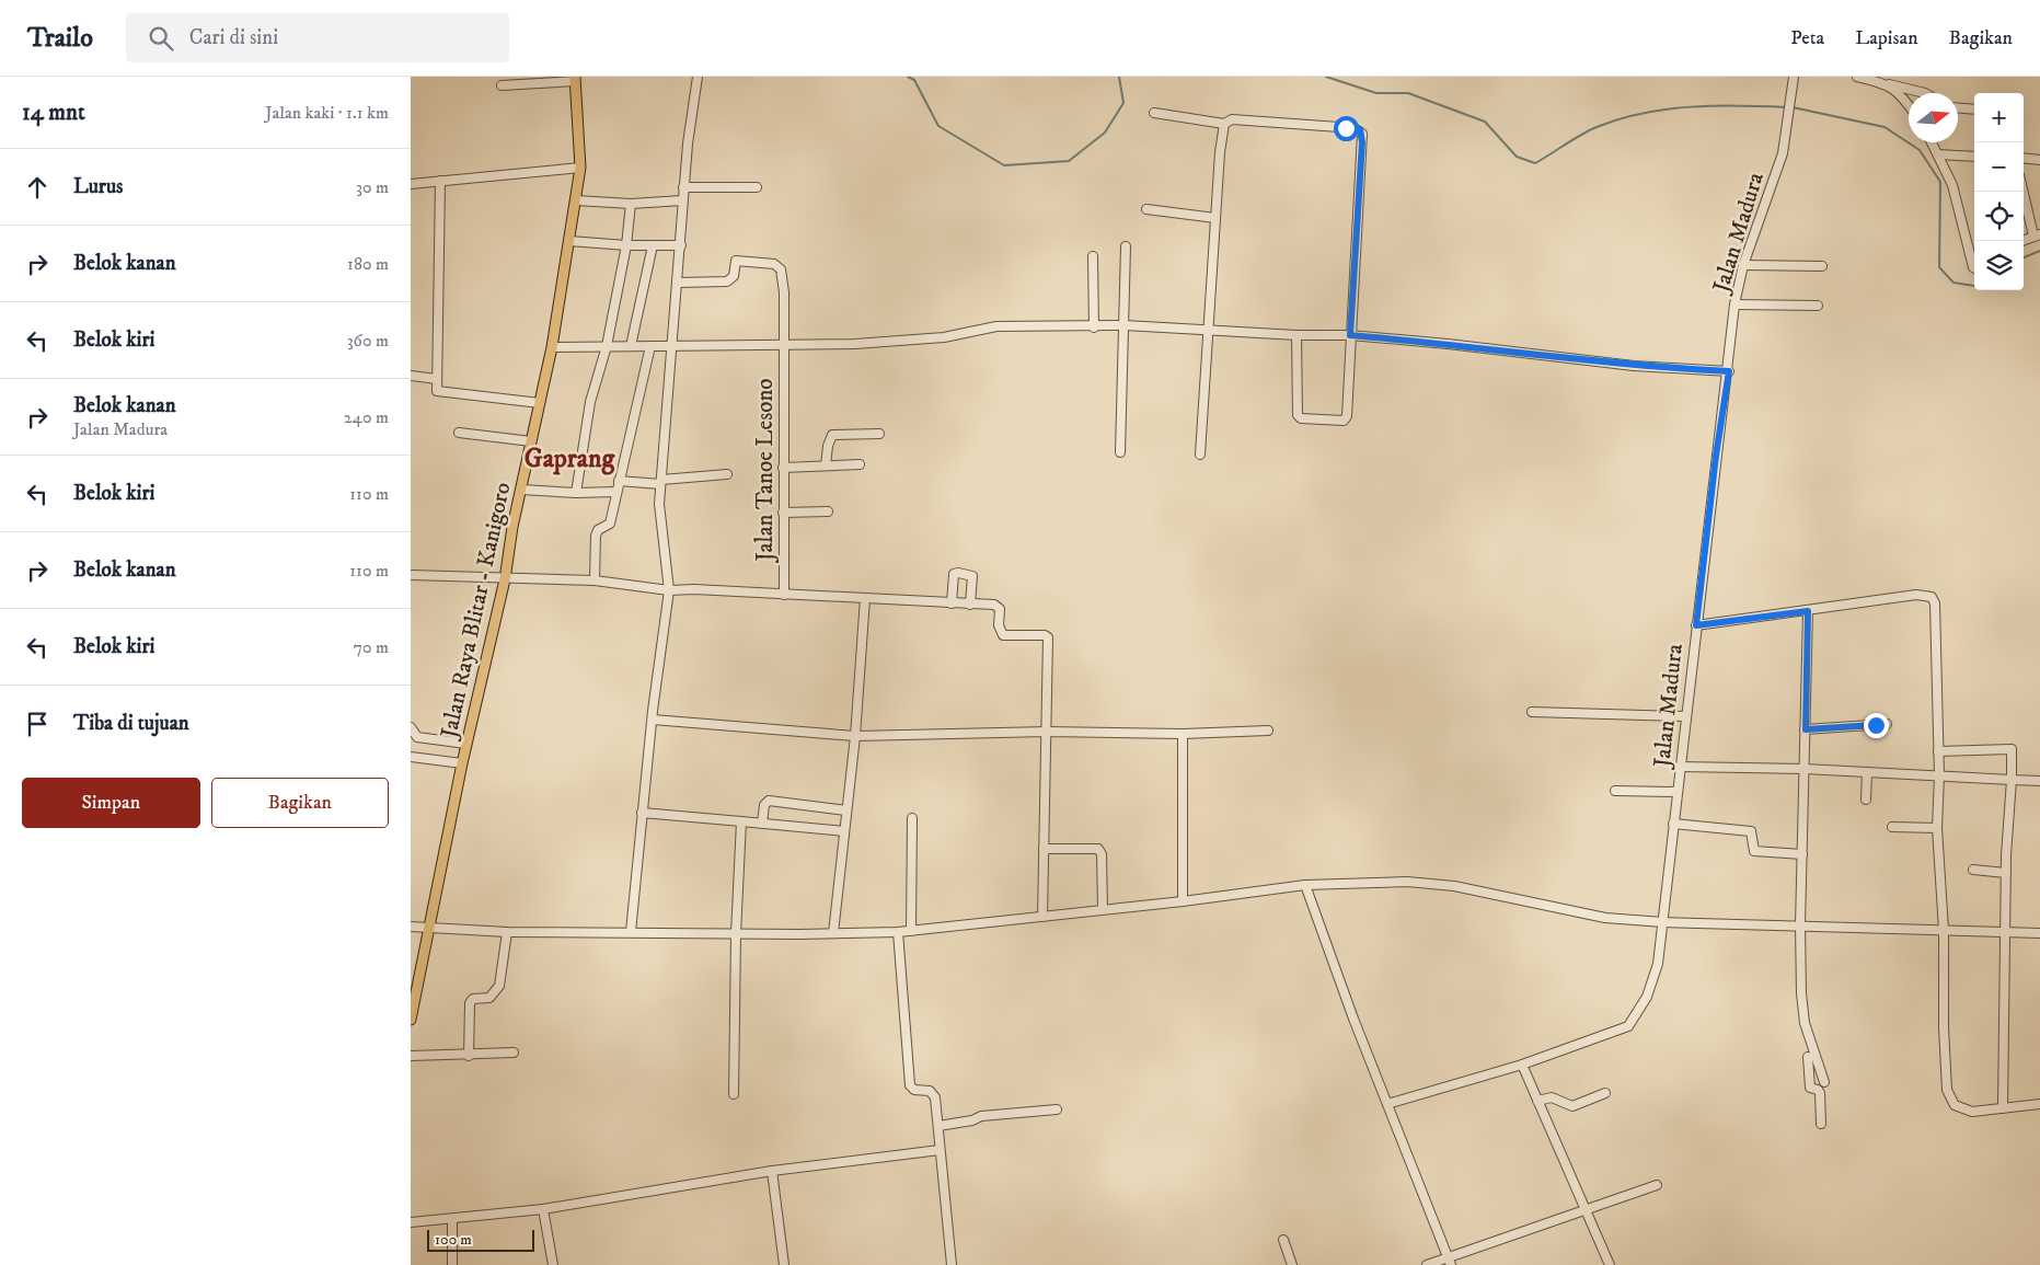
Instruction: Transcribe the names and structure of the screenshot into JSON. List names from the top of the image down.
{
  "streets": {
    "main road": ["Jalan Raya Blitar - Kanigoro"],
    "street": ["Jalan Madura", "Jalan Tanoe Lesono"]
  },
  "districts": ["Gaprang"],
  "scale_bar": "100 m",
  "north": "right",
  "page": {
    "header": "Trailo",
    "search": "Cari di sini",
    "nav": ["Peta", "Lapisan", "Bagikan"],
    "heading": ["14 mnt", "Jalan kaki · 1.1 km"],
    "map_buttons": ["+", "−"],
    "list": [
      ["Lurus", "30 m"],
      ["Belok kanan", "180 m"],
      ["Belok kiri", "360 m"],
      ["Belok kanan", "Jalan Madura", "240 m"],
      ["Belok kiri", "110 m"],
      ["Belok kanan", "110 m"],
      ["Belok kiri", "70 m"],
      "Tiba di tujuan"
    ],
    "buttons": ["Simpan", "Bagikan"],
    "scale": "100 m"
  }
}
